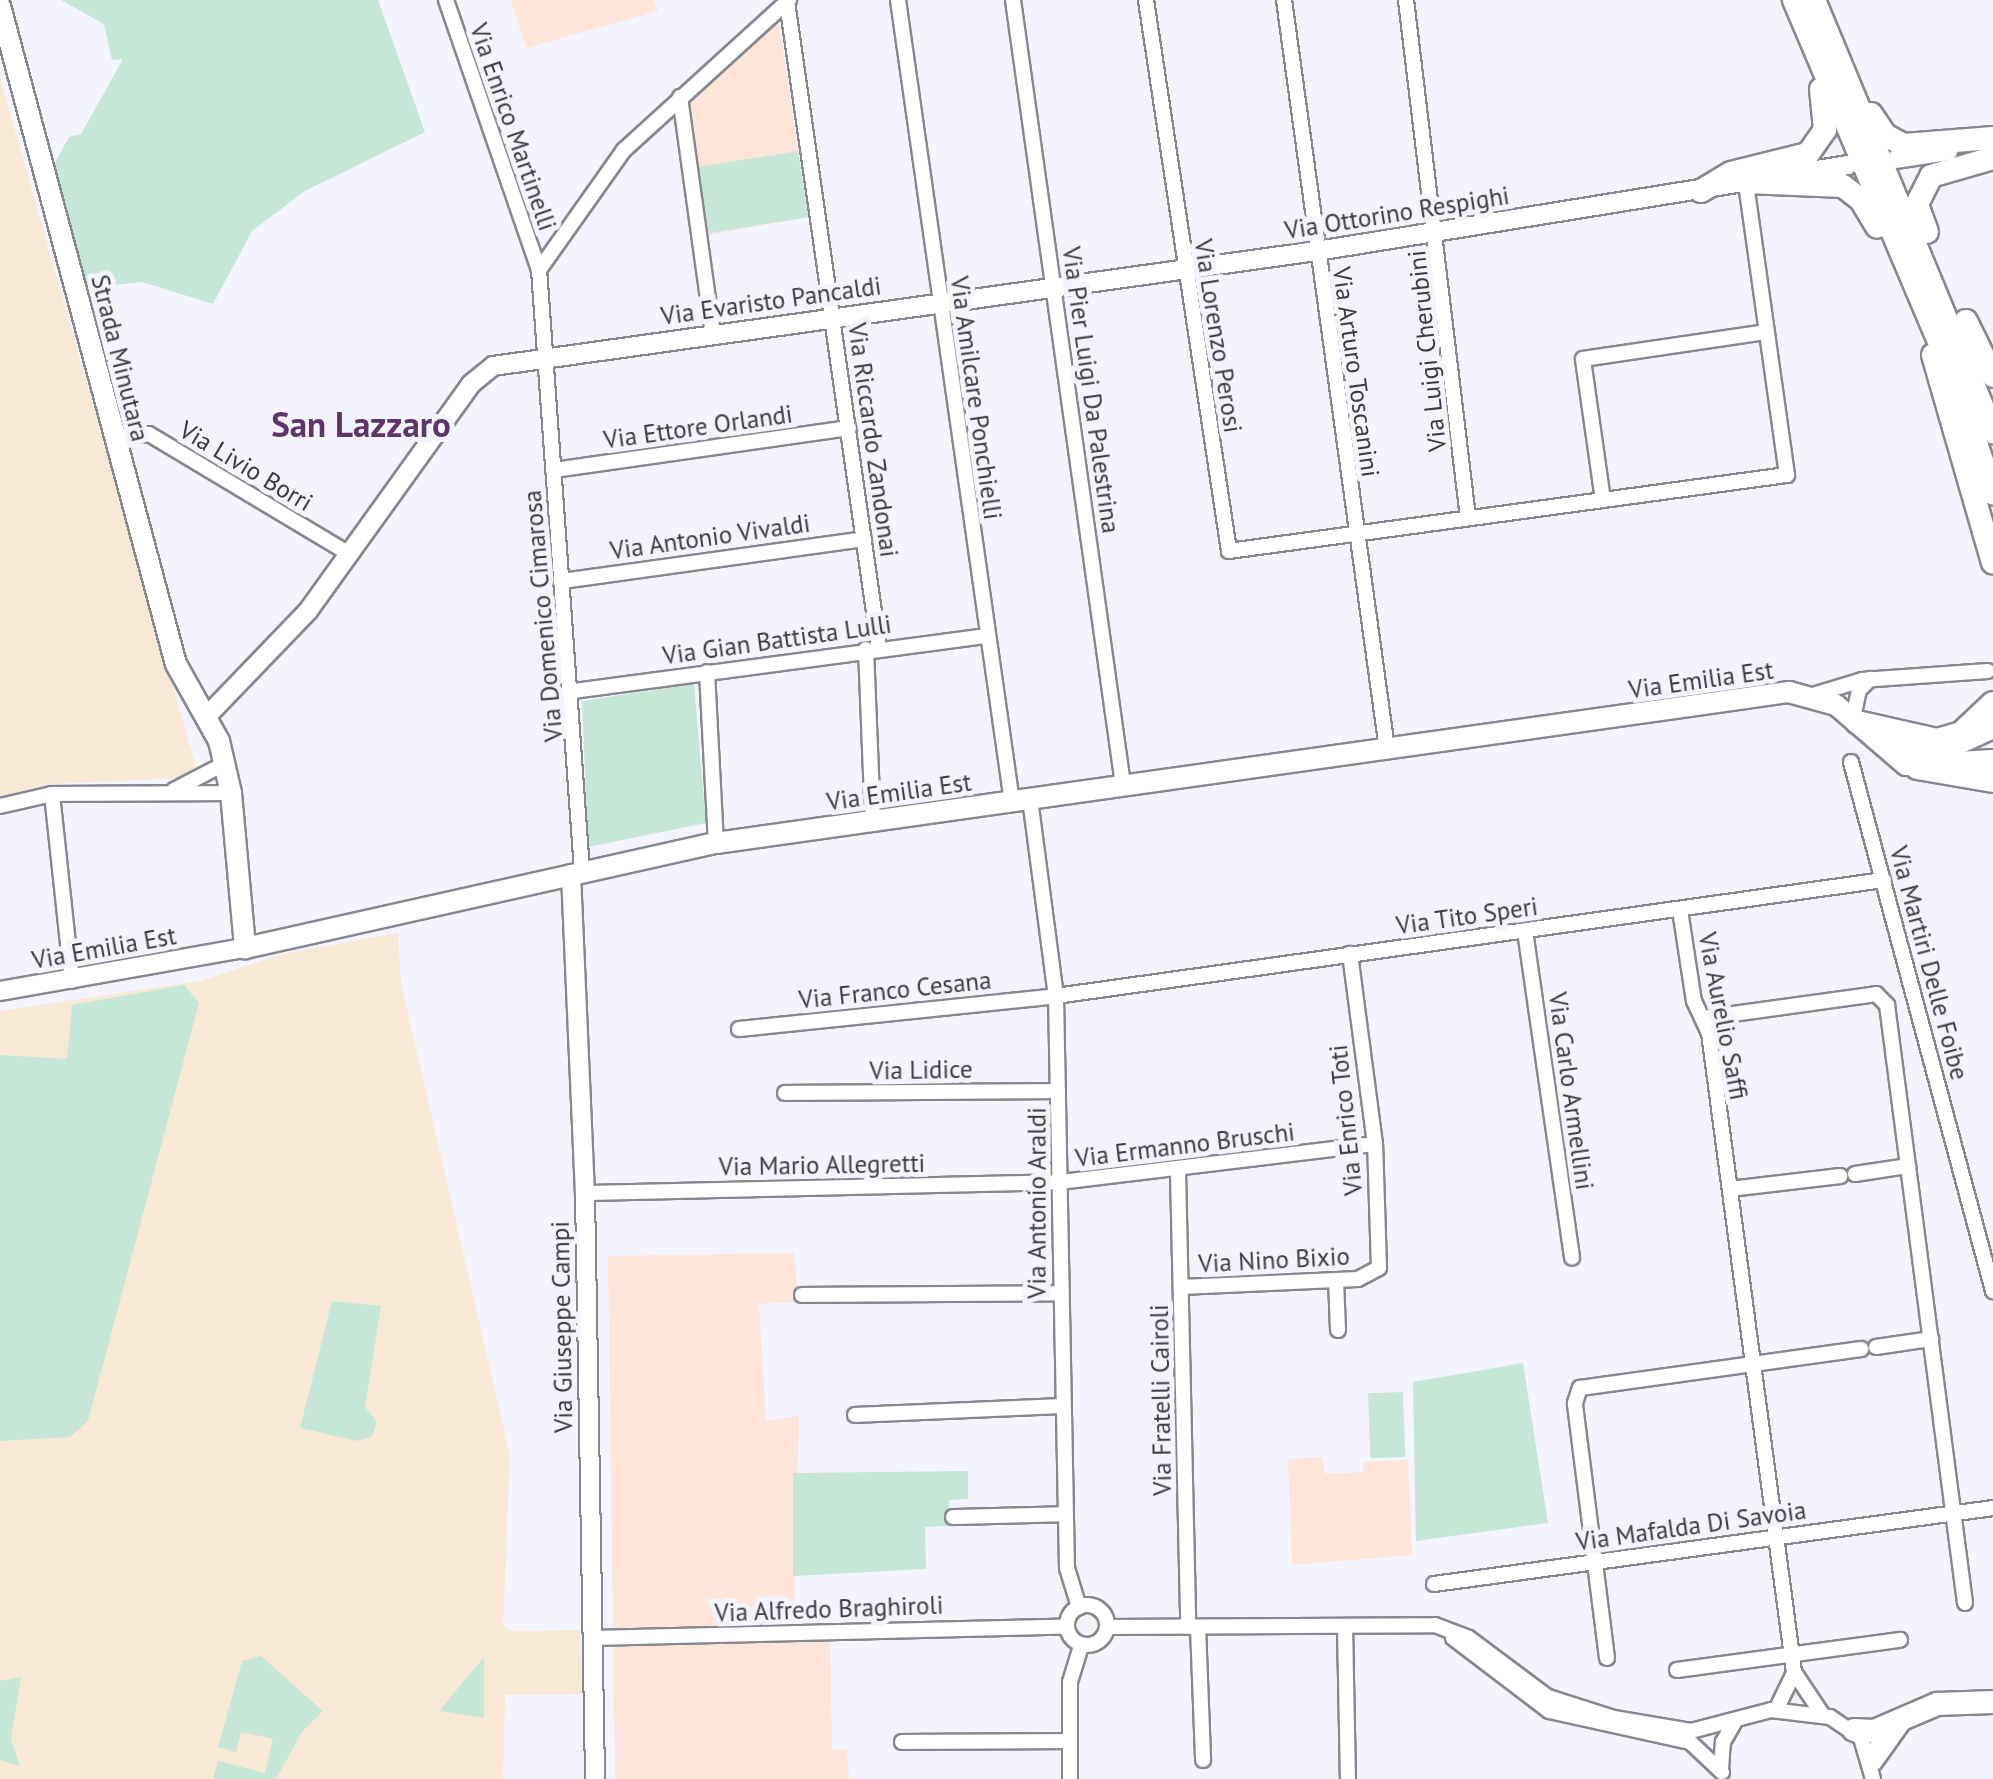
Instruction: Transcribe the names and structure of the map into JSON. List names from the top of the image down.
{
  "streets": {
    "main road": ["Strada Minutara", "Via Emilia Est"],
    "street": [
      "Via Enrico Martinelli",
      "Via Ottorino Respighi",
      "Via Evaristo Pancaldi",
      "Via Lorenzo Perosi",
      "Via Luigi Cherubini",
      "Via Arturo Toscanini",
      "Via Pier Luigi Da Palestrina",
      "Via Amilcare Ponchielli",
      "Via Ettore Orlandi",
      "Via Riccardo Zandonai",
      "Via Livio Borri",
      "Via Antonio Vivaldi",
      "Via Domenico Cimarosa",
      "Via Gian Battista Lulli",
      "Via Tito Speri",
      "Via Martiri Delle Foibe",
      "Via Franco Cesana",
      "Via Aurelio Saffi",
      "Via Lidice",
      "Via Carlo Armellini",
      "Via Enrico Toti",
      "Via Ermanno Bruschi",
      "Via Mario Allegretti",
      "Via Antonio Araldi",
      "Via Nino Bixio",
      "Via Giuseppe Campi",
      "Via Fratelli Cairoli",
      "Via Mafalda Di Savoia",
      "Via Alfredo Braghiroli"
    ]
  },
  "crossings": [
    ["Via Enrico Martinelli", "Via Evaristo Pancaldi"],
    ["Via Enrico Martinelli", "Via Domenico Cimarosa"],
    ["Via Ottorino Respighi", "Via Evaristo Pancaldi"],
    ["Via Ottorino Respighi", "Via Lorenzo Perosi"],
    ["Via Ottorino Respighi", "Via Luigi Cherubini"],
    ["Via Ottorino Respighi", "Via Arturo Toscanini"],
    ["Via Ottorino Respighi", "Via Pier Luigi Da Palestrina"],
    ["Via Evaristo Pancaldi", "Via Pier Luigi Da Palestrina"],
    ["Via Evaristo Pancaldi", "Via Amilcare Ponchielli"],
    ["Via Evaristo Pancaldi", "Via Riccardo Zandonai"],
    ["Via Evaristo Pancaldi", "Via Livio Borri"],
    ["Via Evaristo Pancaldi", "Via Domenico Cimarosa"],
    ["Via Lorenzo Perosi", "Via Arturo Toscanini"],
    ["Strada Minutara", "Via Livio Borri"],
    ["Strada Minutara", "Via Emilia Est"],
    ["Via Arturo Toscanini", "Via Emilia Est"],
    ["Via Pier Luigi Da Palestrina", "Via Emilia Est"],
    ["Via Amilcare Ponchielli", "Via Gian Battista Lulli"],
    ["Via Amilcare Ponchielli", "Via Emilia Est"],
    ["Via Amilcare Ponchielli", "Via Antonio Araldi"],
    ["Via Ettore Orlandi", "Via Riccardo Zandonai"],
    ["Via Ettore Orlandi", "Via Domenico Cimarosa"],
    ["Via Riccardo Zandonai", "Via Antonio Vivaldi"],
    ["Via Riccardo Zandonai", "Via Gian Battista Lulli"],
    ["Via Riccardo Zandonai", "Via Emilia Est"],
    ["Via Antonio Vivaldi", "Via Domenico Cimarosa"],
    ["Via Domenico Cimarosa", "Via Gian Battista Lulli"],
    ["Via Domenico Cimarosa", "Via Emilia Est"],
    ["Via Domenico Cimarosa", "Via Giuseppe Campi"],
    ["Via Emilia Est", "Via Antonio Araldi"],
    ["Via Emilia Est", "Via Giuseppe Campi"],
    ["Via Tito Speri", "Via Martiri Delle Foibe"],
    ["Via Tito Speri", "Via Franco Cesana"],
    ["Via Tito Speri", "Via Aurelio Saffi"],
    ["Via Tito Speri", "Via Carlo Armellini"],
    ["Via Tito Speri", "Via Enrico Toti"],
    ["Via Tito Speri", "Via Antonio Araldi"],
    ["Via Franco Cesana", "Via Antonio Araldi"],
    ["Via Aurelio Saffi", "Via Mafalda Di Savoia"],
    ["Via Lidice", "Via Antonio Araldi"],
    ["Via Enrico Toti", "Via Ermanno Bruschi"],
    ["Via Enrico Toti", "Via Nino Bixio"],
    ["Via Ermanno Bruschi", "Via Mario Allegretti"],
    ["Via Ermanno Bruschi", "Via Antonio Araldi"],
    ["Via Ermanno Bruschi", "Via Fratelli Cairoli"],
    ["Via Mario Allegretti", "Via Antonio Araldi"],
    ["Via Mario Allegretti", "Via Giuseppe Campi"],
    ["Via Antonio Araldi", "Via Alfredo Braghiroli"],
    ["Via Nino Bixio", "Via Fratelli Cairoli"],
    ["Via Giuseppe Campi", "Via Alfredo Braghiroli"]
  ],
  "districts": ["San Lazzaro"]
}
